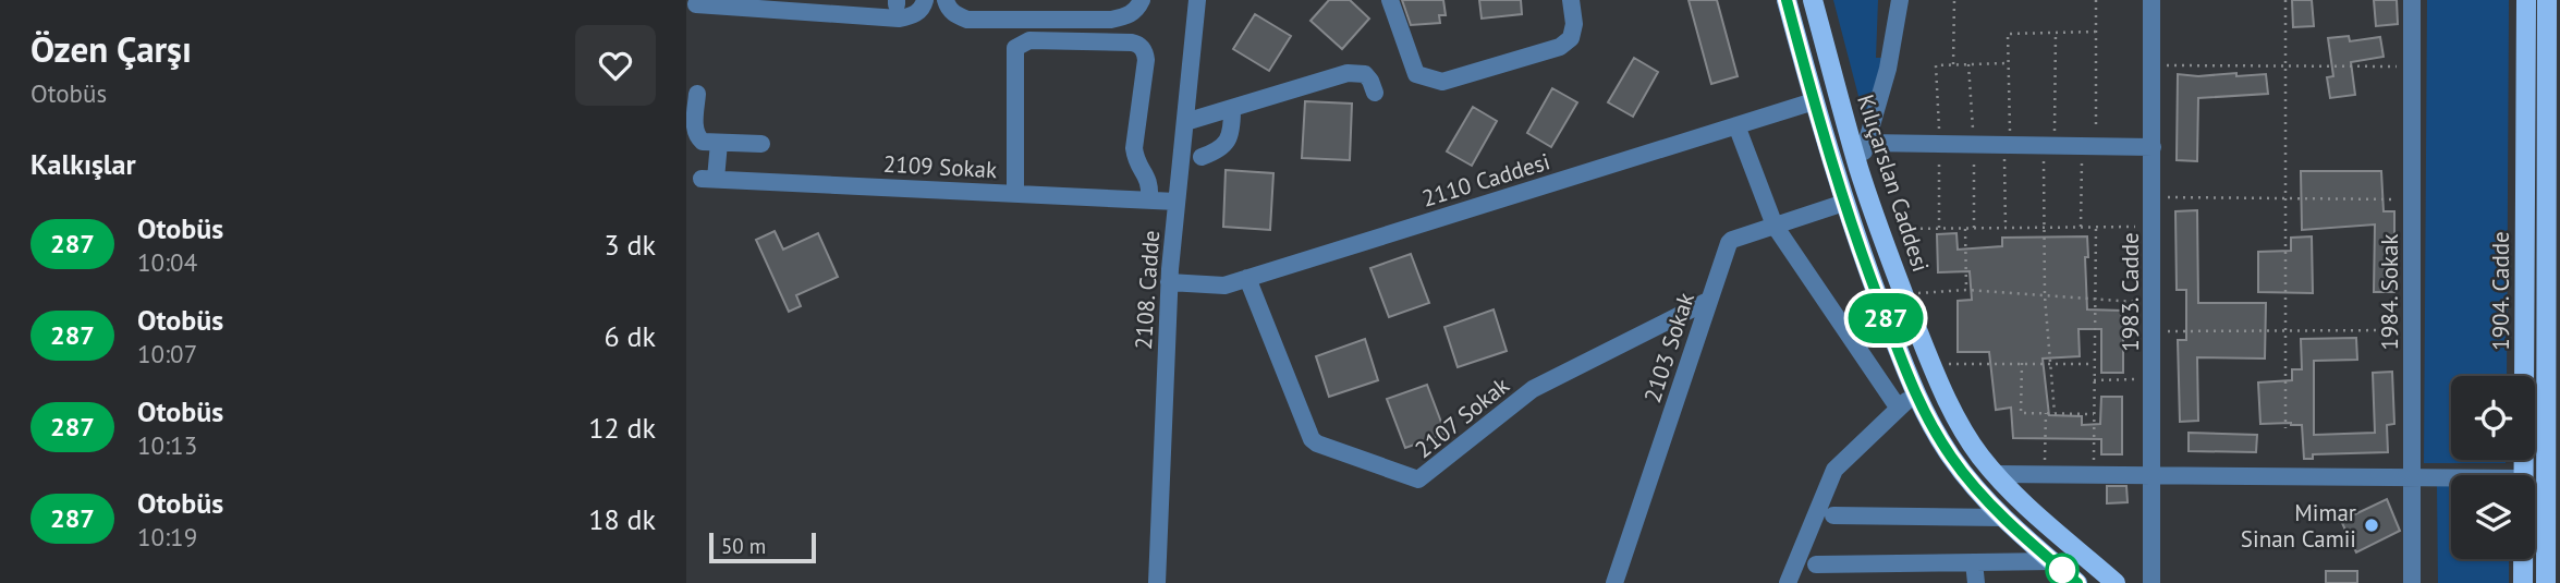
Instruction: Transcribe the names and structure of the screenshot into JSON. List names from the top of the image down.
{
  "streets": {
    "main road": ["Kılıçarslan Caddesi", "1904. Cadde"],
    "street": [
      "2109 Sokak",
      "2110 Caddesi",
      "2108. Cadde",
      "1983. Cadde",
      "1984. Sokak",
      "2103 Sokak",
      "2107 Sokak"
    ]
  },
  "crossings": [
    ["2109 Sokak", "2108. Cadde"],
    ["2110 Caddesi", "2108. Cadde"],
    ["2110 Caddesi", "2107 Sokak"],
    ["2103 Sokak", "2107 Sokak"]
  ],
  "places": ["Mimar Sinan Camii"],
  "lines": ["bus line 287"],
  "scale_bar": "50 m",
  "page": {
    "heading": [
      ["Özen Çarşı", "Otobüs"],
      "Kalkışlar"
    ],
    "on_map": "287",
    "list": [
      {
        "mark": "287",
        "name": "Otobüs",
        "note": "10:04",
        "value": "3 dk"
      },
      {
        "mark": "287",
        "name": "Otobüs",
        "note": "10:07",
        "value": "6 dk"
      },
      {
        "mark": "287",
        "name": "Otobüs",
        "note": "10:13",
        "value": "12 dk"
      },
      {
        "mark": "287",
        "name": "Otobüs",
        "note": "10:19",
        "value": "18 dk"
      }
    ],
    "scale": "50 m"
  }
}
